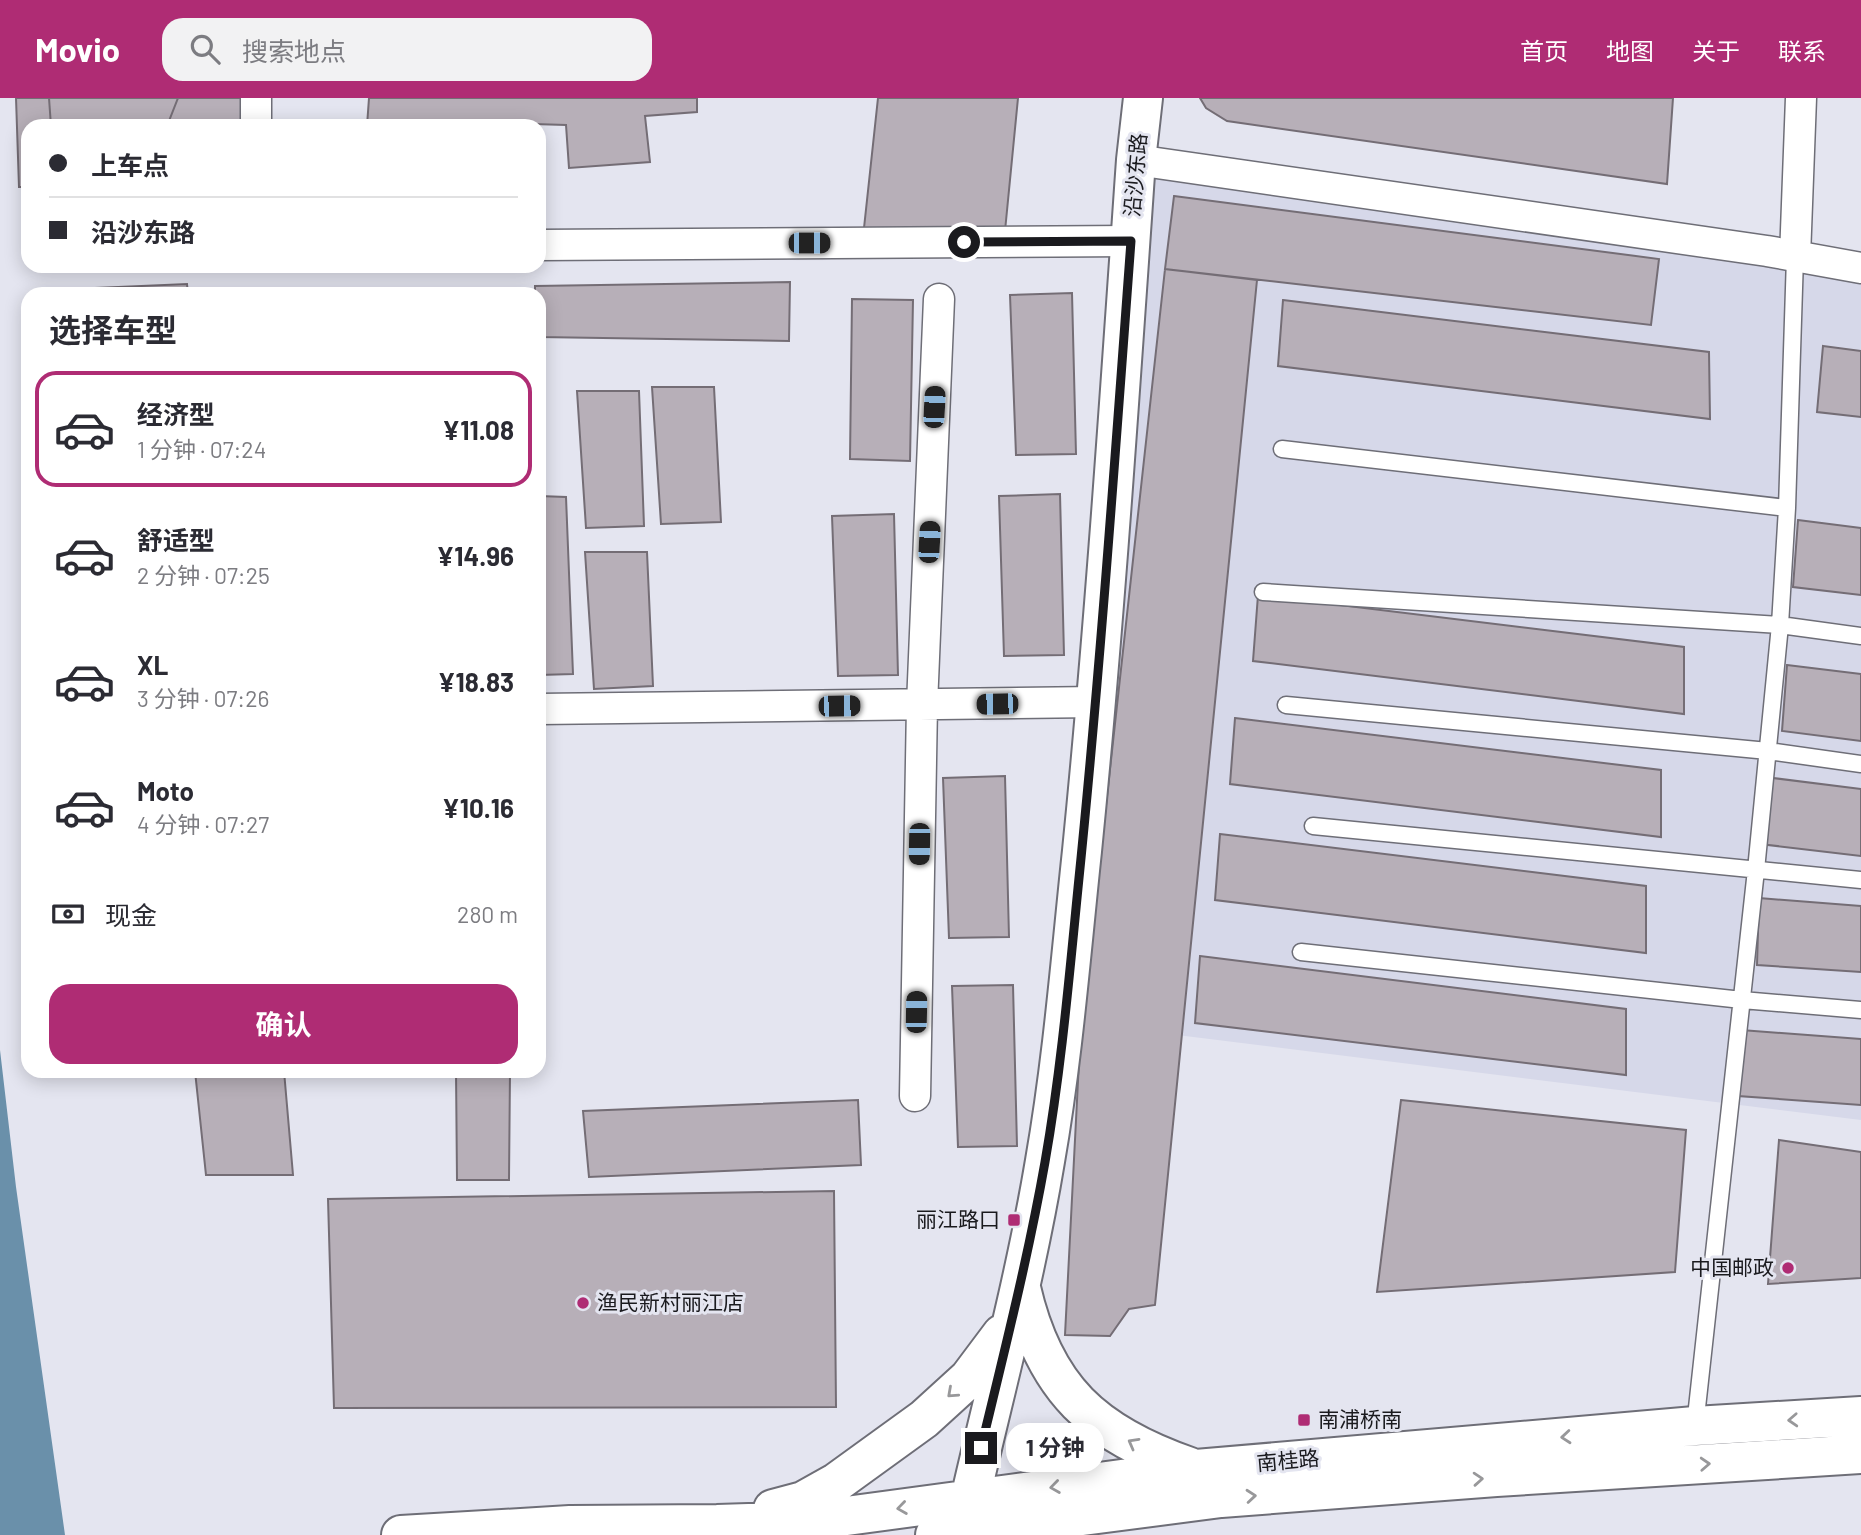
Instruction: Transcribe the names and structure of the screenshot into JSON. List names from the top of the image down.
{
  "streets": {
    "main road": ["沿沙东路", "南桂路"]
  },
  "crossings": [
    ["沿沙东路", "南桂路"]
  ],
  "places": {
    "transit": ["丽江路口", "南浦桥南"],
    "other": ["中国邮政", "渔民新村丽江店"]
  },
  "page": {
    "header": "Movio",
    "search": "搜索地点",
    "nav": [
      "首页",
      "地图",
      "关于",
      "联系"
    ],
    "banner": ["上车点", "沿沙东路"],
    "heading": "选择车型",
    "list": [
      {
        "name": "经济型",
        "note": "1 分钟 · 07:24",
        "value": "¥11.08"
      },
      {
        "name": "舒适型",
        "note": "2 分钟 · 07:25",
        "value": "¥14.96"
      },
      {
        "name": "XL",
        "note": "3 分钟 · 07:26",
        "value": "¥18.83"
      },
      {
        "name": "Moto",
        "note": "4 分钟 · 07:27",
        "value": "¥10.16"
      }
    ],
    "pay": ["现金", "280 m"],
    "buttons": "确认",
    "bubble": "1 分钟"
  }
}
